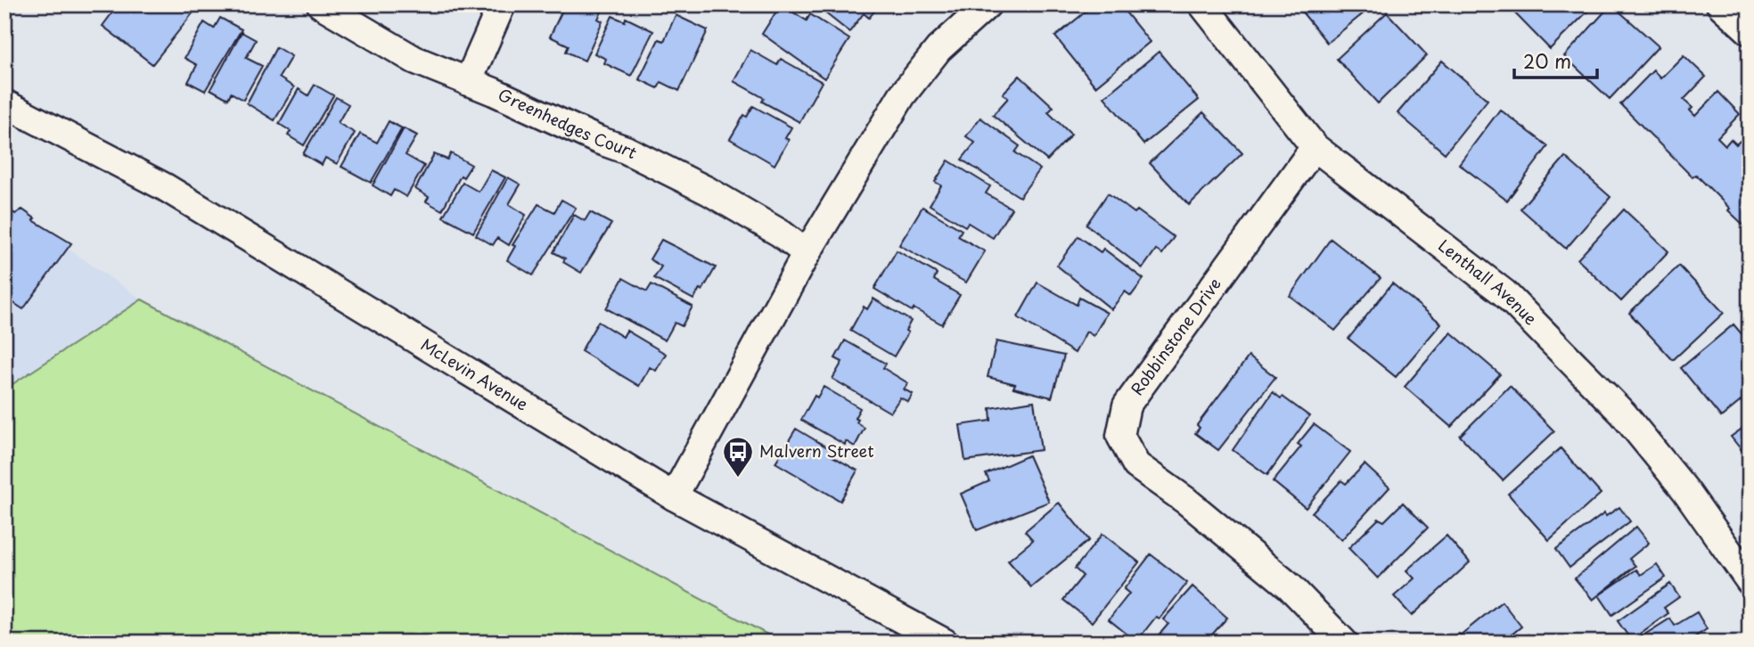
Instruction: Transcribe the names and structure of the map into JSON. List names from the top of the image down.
{
  "streets": {
    "street": [
      "Greenhedges Court",
      "Lenthall Avenue",
      "Robbinstone Drive",
      "McLevin Avenue"
    ]
  },
  "crossings": [
    ["Lenthall Avenue", "Robbinstone Drive"]
  ],
  "places": {
    "bus stop": ["Malvern Street"]
  },
  "scale_bar": "20 m"
}
